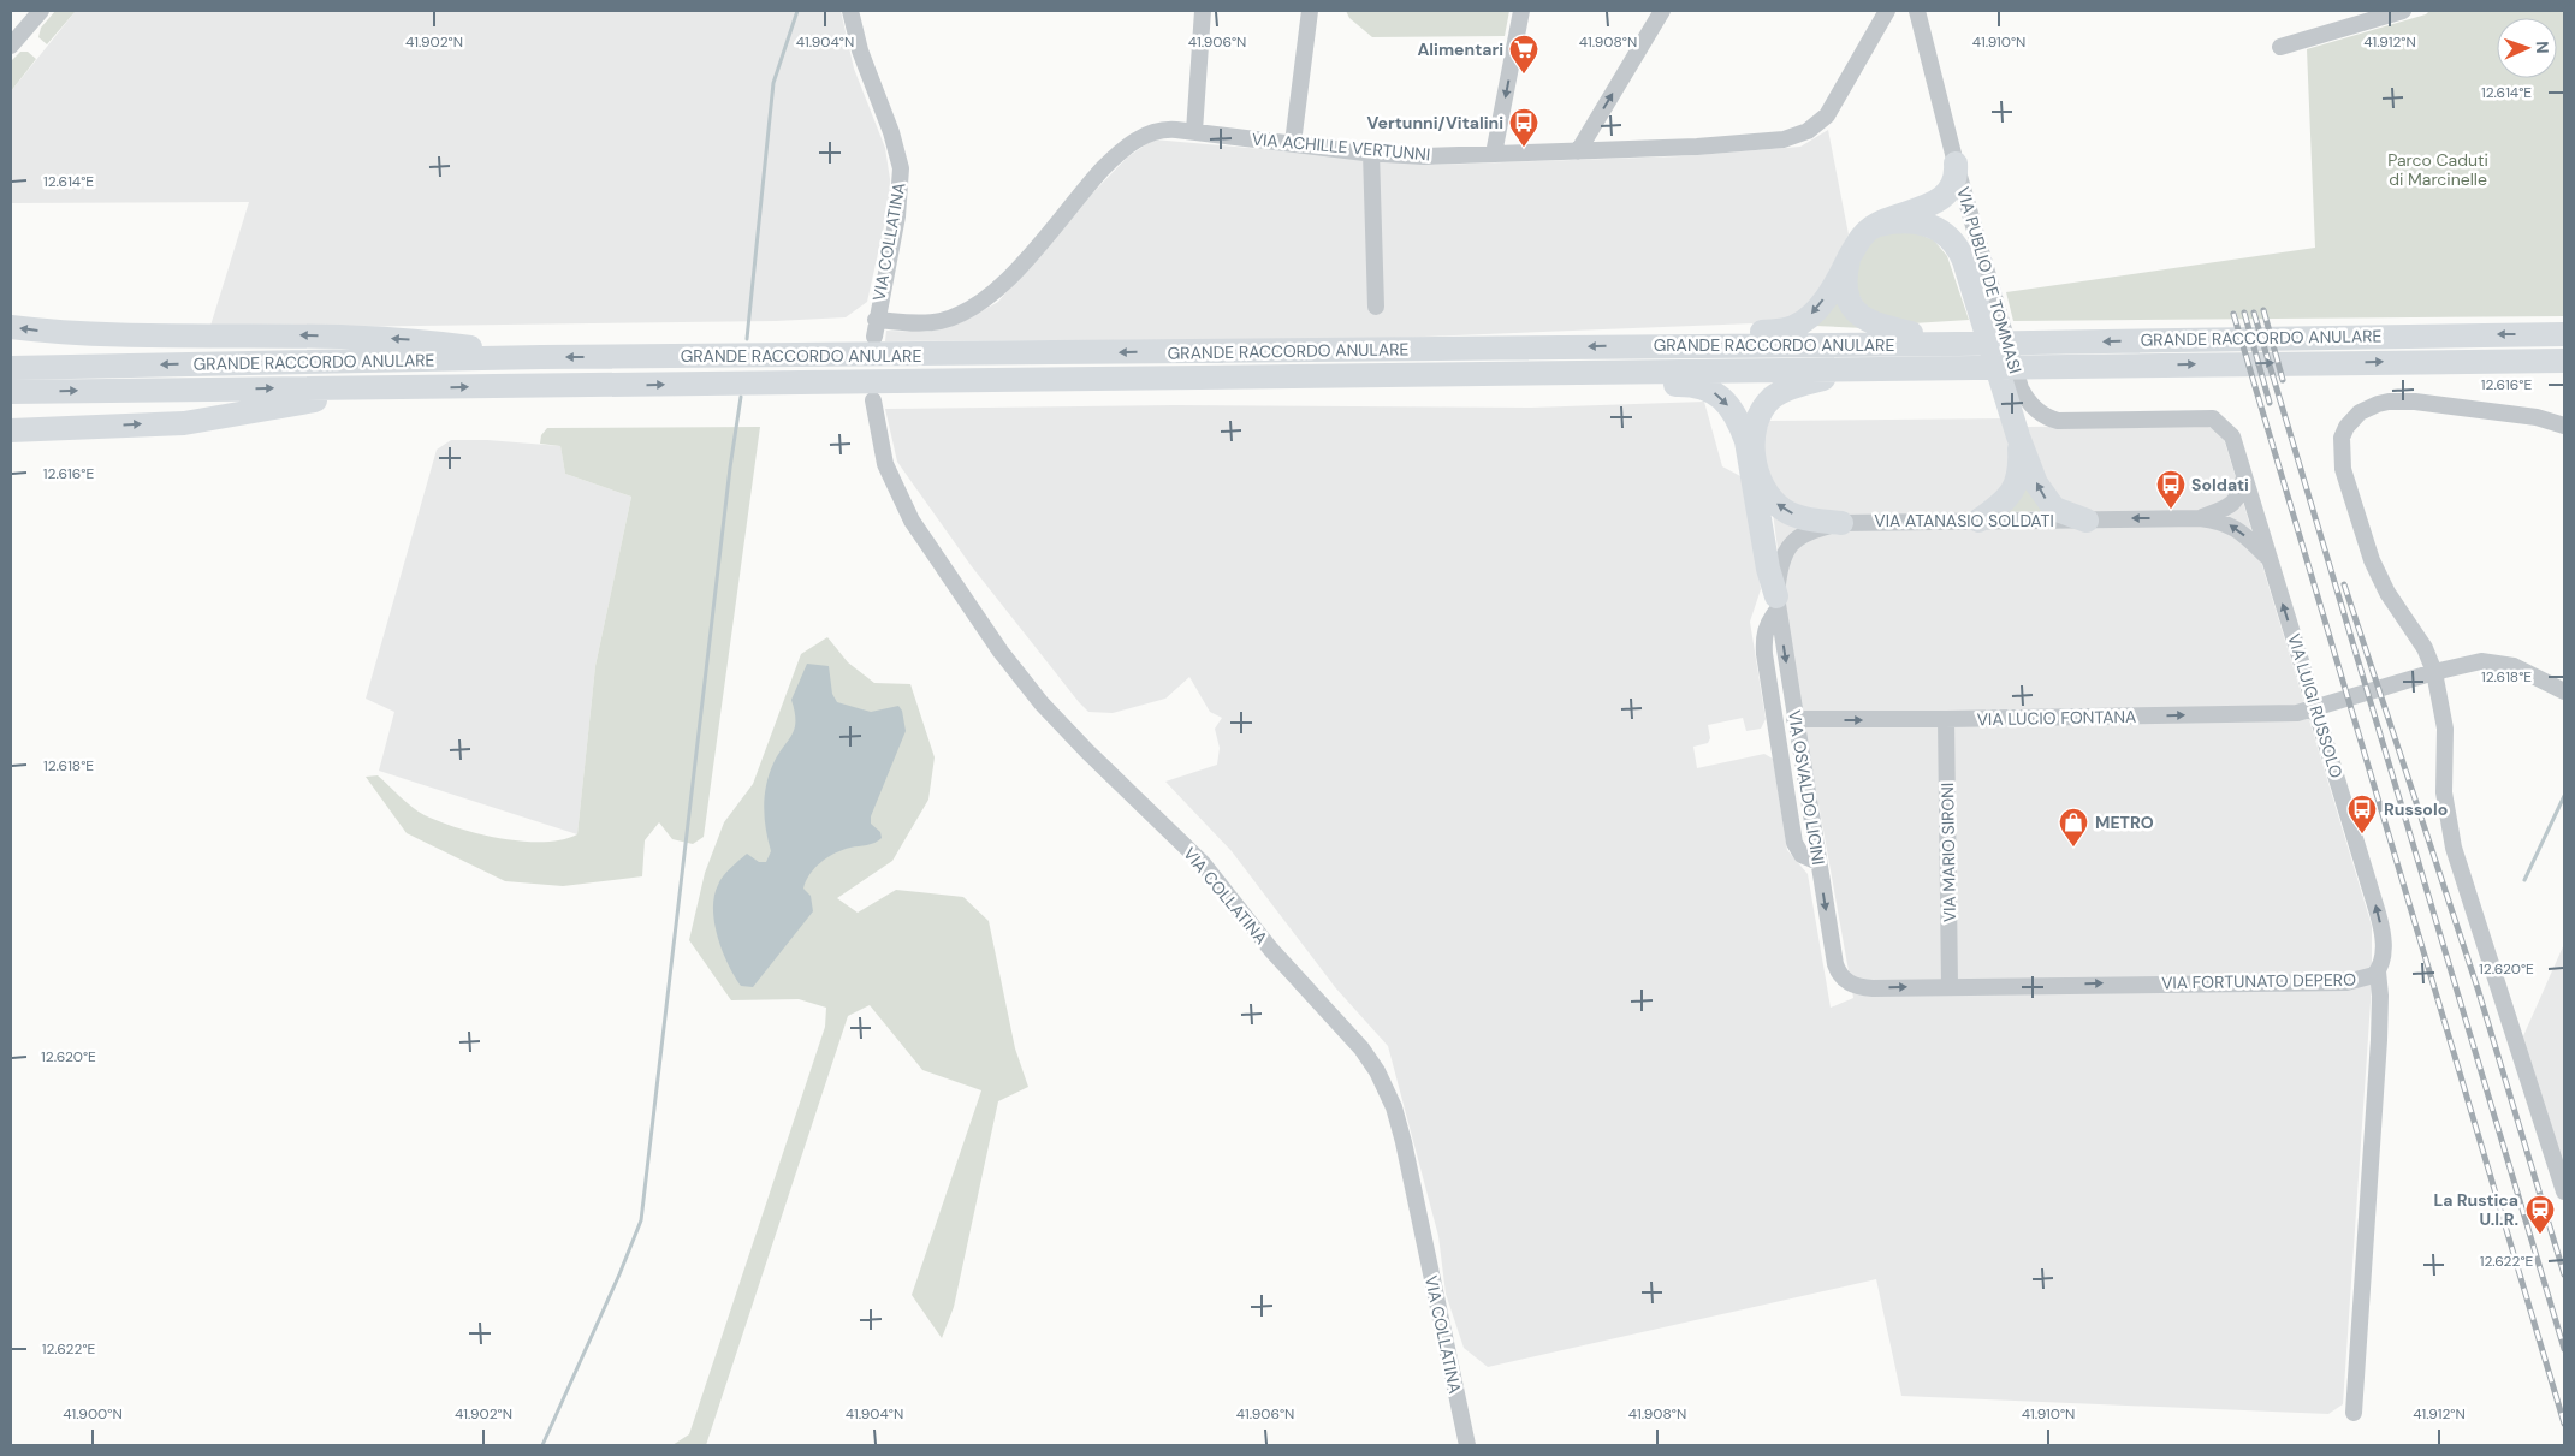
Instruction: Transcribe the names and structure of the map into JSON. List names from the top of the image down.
{
  "streets": {
    "highway": ["GRANDE RACCORDO ANULARE"],
    "street": [
      "VIA ACHILLE VERTUNNI",
      "VIA COLLATINA",
      "VIA PUBLIO DE TOMMASI",
      "VIA ATANASIO SOLDATI",
      "VIA LUIGI RUSSOLO",
      "VIA LUCIO FONTANA",
      "VIA OSVALDO LICINI",
      "VIA MARIO SIRONI",
      "VIA FORTUNATO DEPERO"
    ]
  },
  "crossings": [
    ["VIA ACHILLE VERTUNNI", "VIA COLLATINA"],
    ["VIA PUBLIO DE TOMMASI", "VIA ATANASIO SOLDATI"],
    ["VIA PUBLIO DE TOMMASI", "VIA LUIGI RUSSOLO"],
    ["VIA ATANASIO SOLDATI", "VIA LUIGI RUSSOLO"],
    ["VIA ATANASIO SOLDATI", "VIA OSVALDO LICINI"],
    ["VIA LUIGI RUSSOLO", "VIA LUCIO FONTANA"],
    ["VIA LUIGI RUSSOLO", "VIA FORTUNATO DEPERO"],
    ["VIA LUCIO FONTANA", "VIA OSVALDO LICINI"],
    ["VIA LUCIO FONTANA", "VIA MARIO SIRONI"],
    ["VIA OSVALDO LICINI", "VIA FORTUNATO DEPERO"],
    ["VIA MARIO SIRONI", "VIA FORTUNATO DEPERO"]
  ],
  "one_way": ["VIA LUCIO FONTANA", "VIA FORTUNATO DEPERO"],
  "parks": ["Parco Caduti di Marcinelle"],
  "places": {
    "supermarket": ["Alimentari"],
    "bus stop": ["Vertunni/Vitalini", "Soldati", "Russolo"],
    "shop": ["METRO"],
    "station": ["La Rustica U.I.R."]
  },
  "north": "right",
  "coordinates": [
    "41.902°N",
    "41.904°N",
    "41.906°N",
    "41.908°N",
    "41.910°N",
    "41.912°N",
    "12.614°E",
    "12.616°E",
    "12.618°E",
    "12.620°E",
    "12.622°E",
    "41.900°N"
  ]
}
